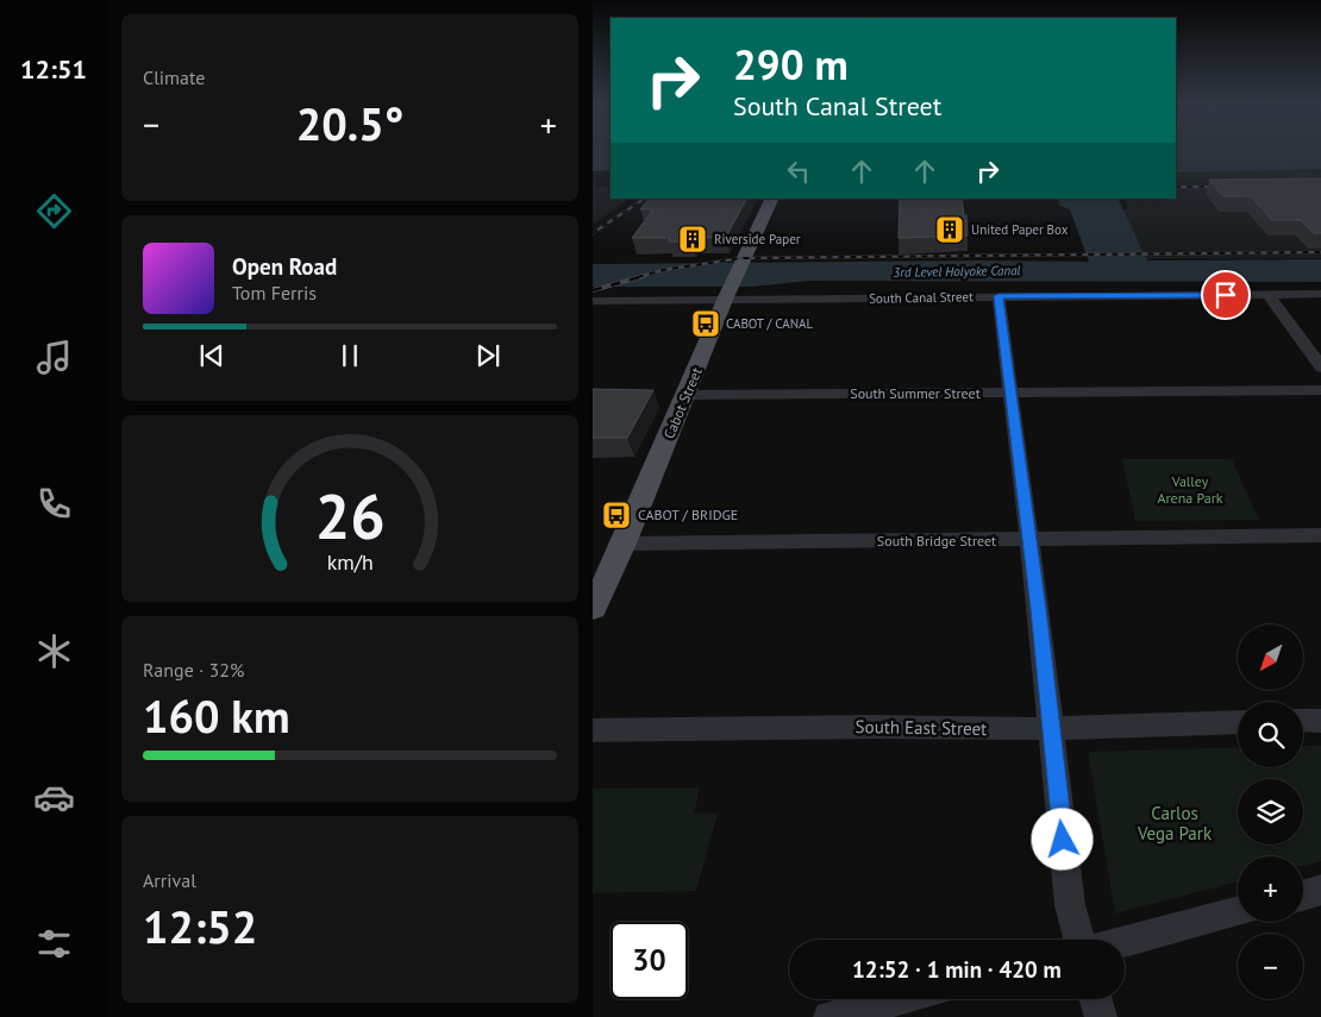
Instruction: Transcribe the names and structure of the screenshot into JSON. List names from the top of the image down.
{
  "streets": {
    "main road": ["Cabot Street"],
    "street": [
      "South Canal Street",
      "South Summer Street",
      "South Bridge Street",
      "South East Street"
    ]
  },
  "crossings": [
    ["South Canal Street", "Cabot Street"],
    ["South Summer Street", "Cabot Street"],
    ["Cabot Street", "South Bridge Street"]
  ],
  "water": ["3rd Level Holyoke Canal"],
  "parks": ["Valley Arena Park", "Carlos Vega Park"],
  "places": {
    "building": ["United Paper Box", "Riverside Paper"],
    "bus stop": ["CABOT / CANAL", "CABOT / BRIDGE"]
  },
  "north": "bottom left",
  "page": {
    "tabs": "12:51",
    "tile": [
      "Climate",
      ["Range · 32%", "160 km"],
      ["Arrival", "12:52"]
    ],
    "turn": ["290 m", "South Canal Street"],
    "heat": ["−", "20.5°", "+"],
    "song": ["Open Road", "Tom Ferris"],
    "map_buttons": ["+", "−"],
    "limit": "30",
    "trip": "12:52 · 1 min · 420 m",
    "gauge": ["26", "km/h"]
  }
}
